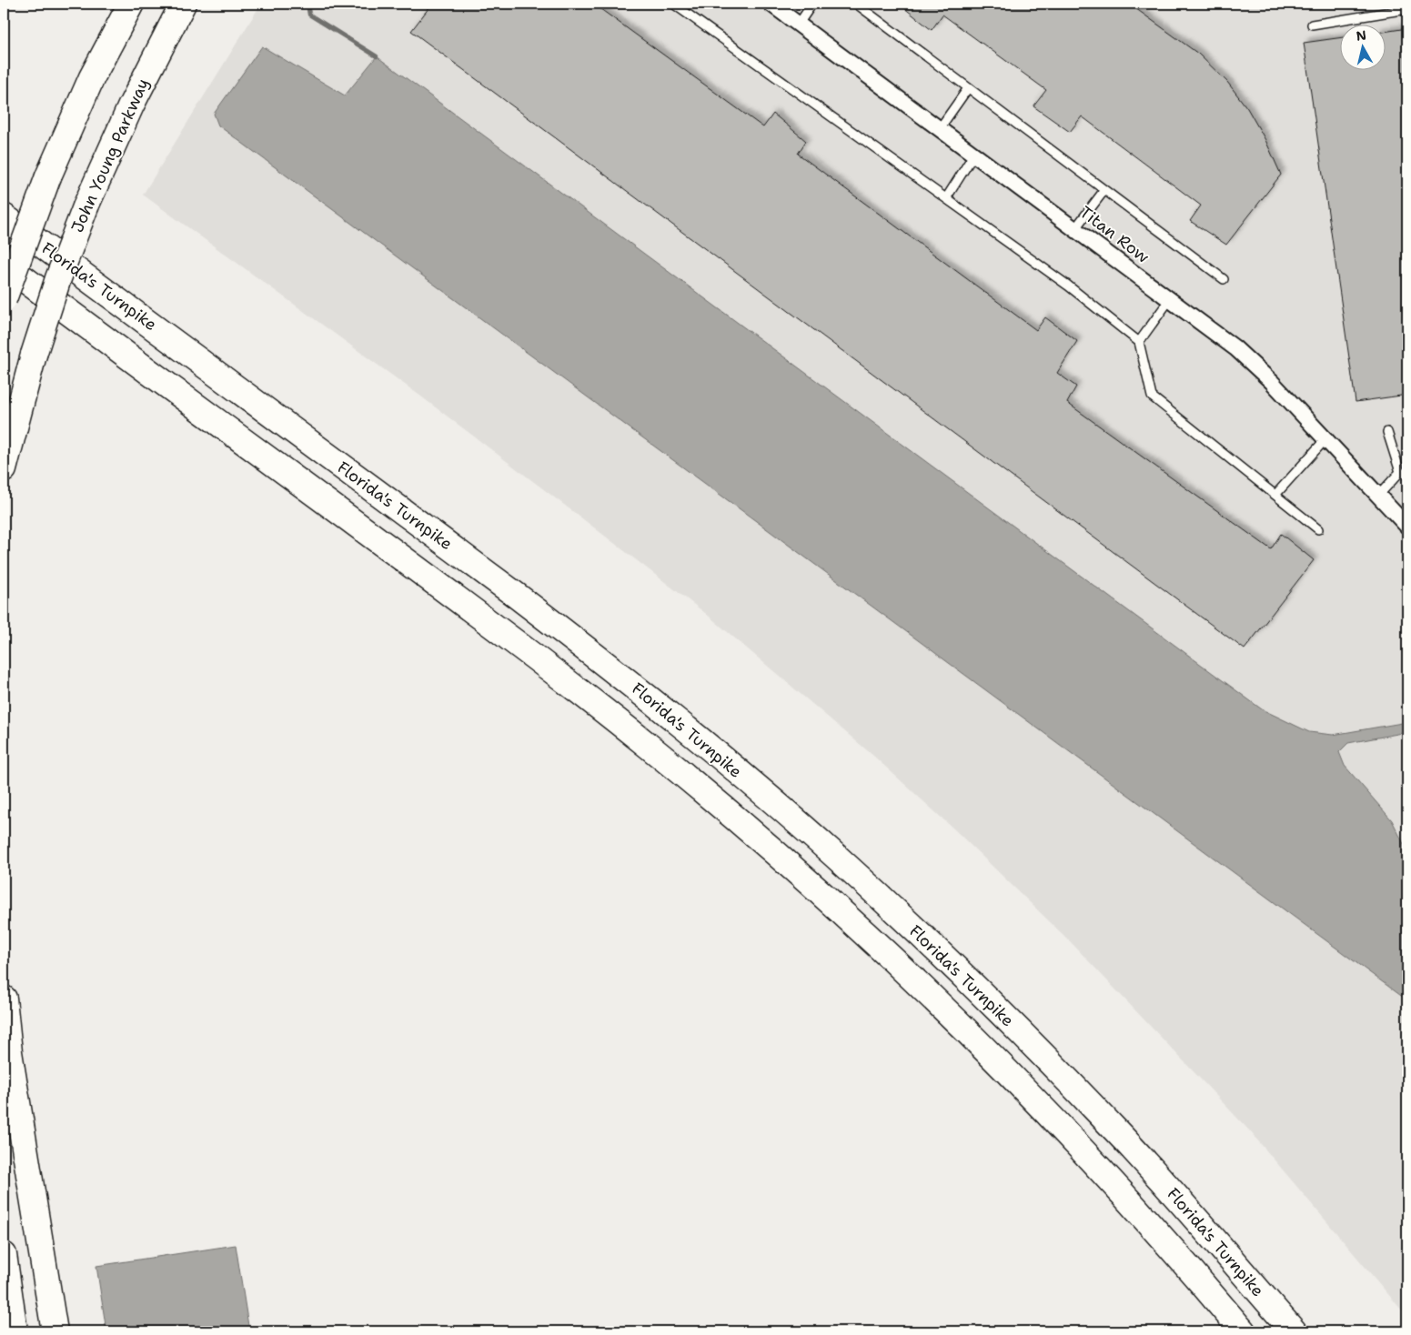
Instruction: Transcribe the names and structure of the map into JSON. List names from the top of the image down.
{
  "streets": {
    "highway": ["John Young Parkway", "Florida's Turnpike"],
    "street": ["Titan Row"]
  },
  "north": "top"
}
